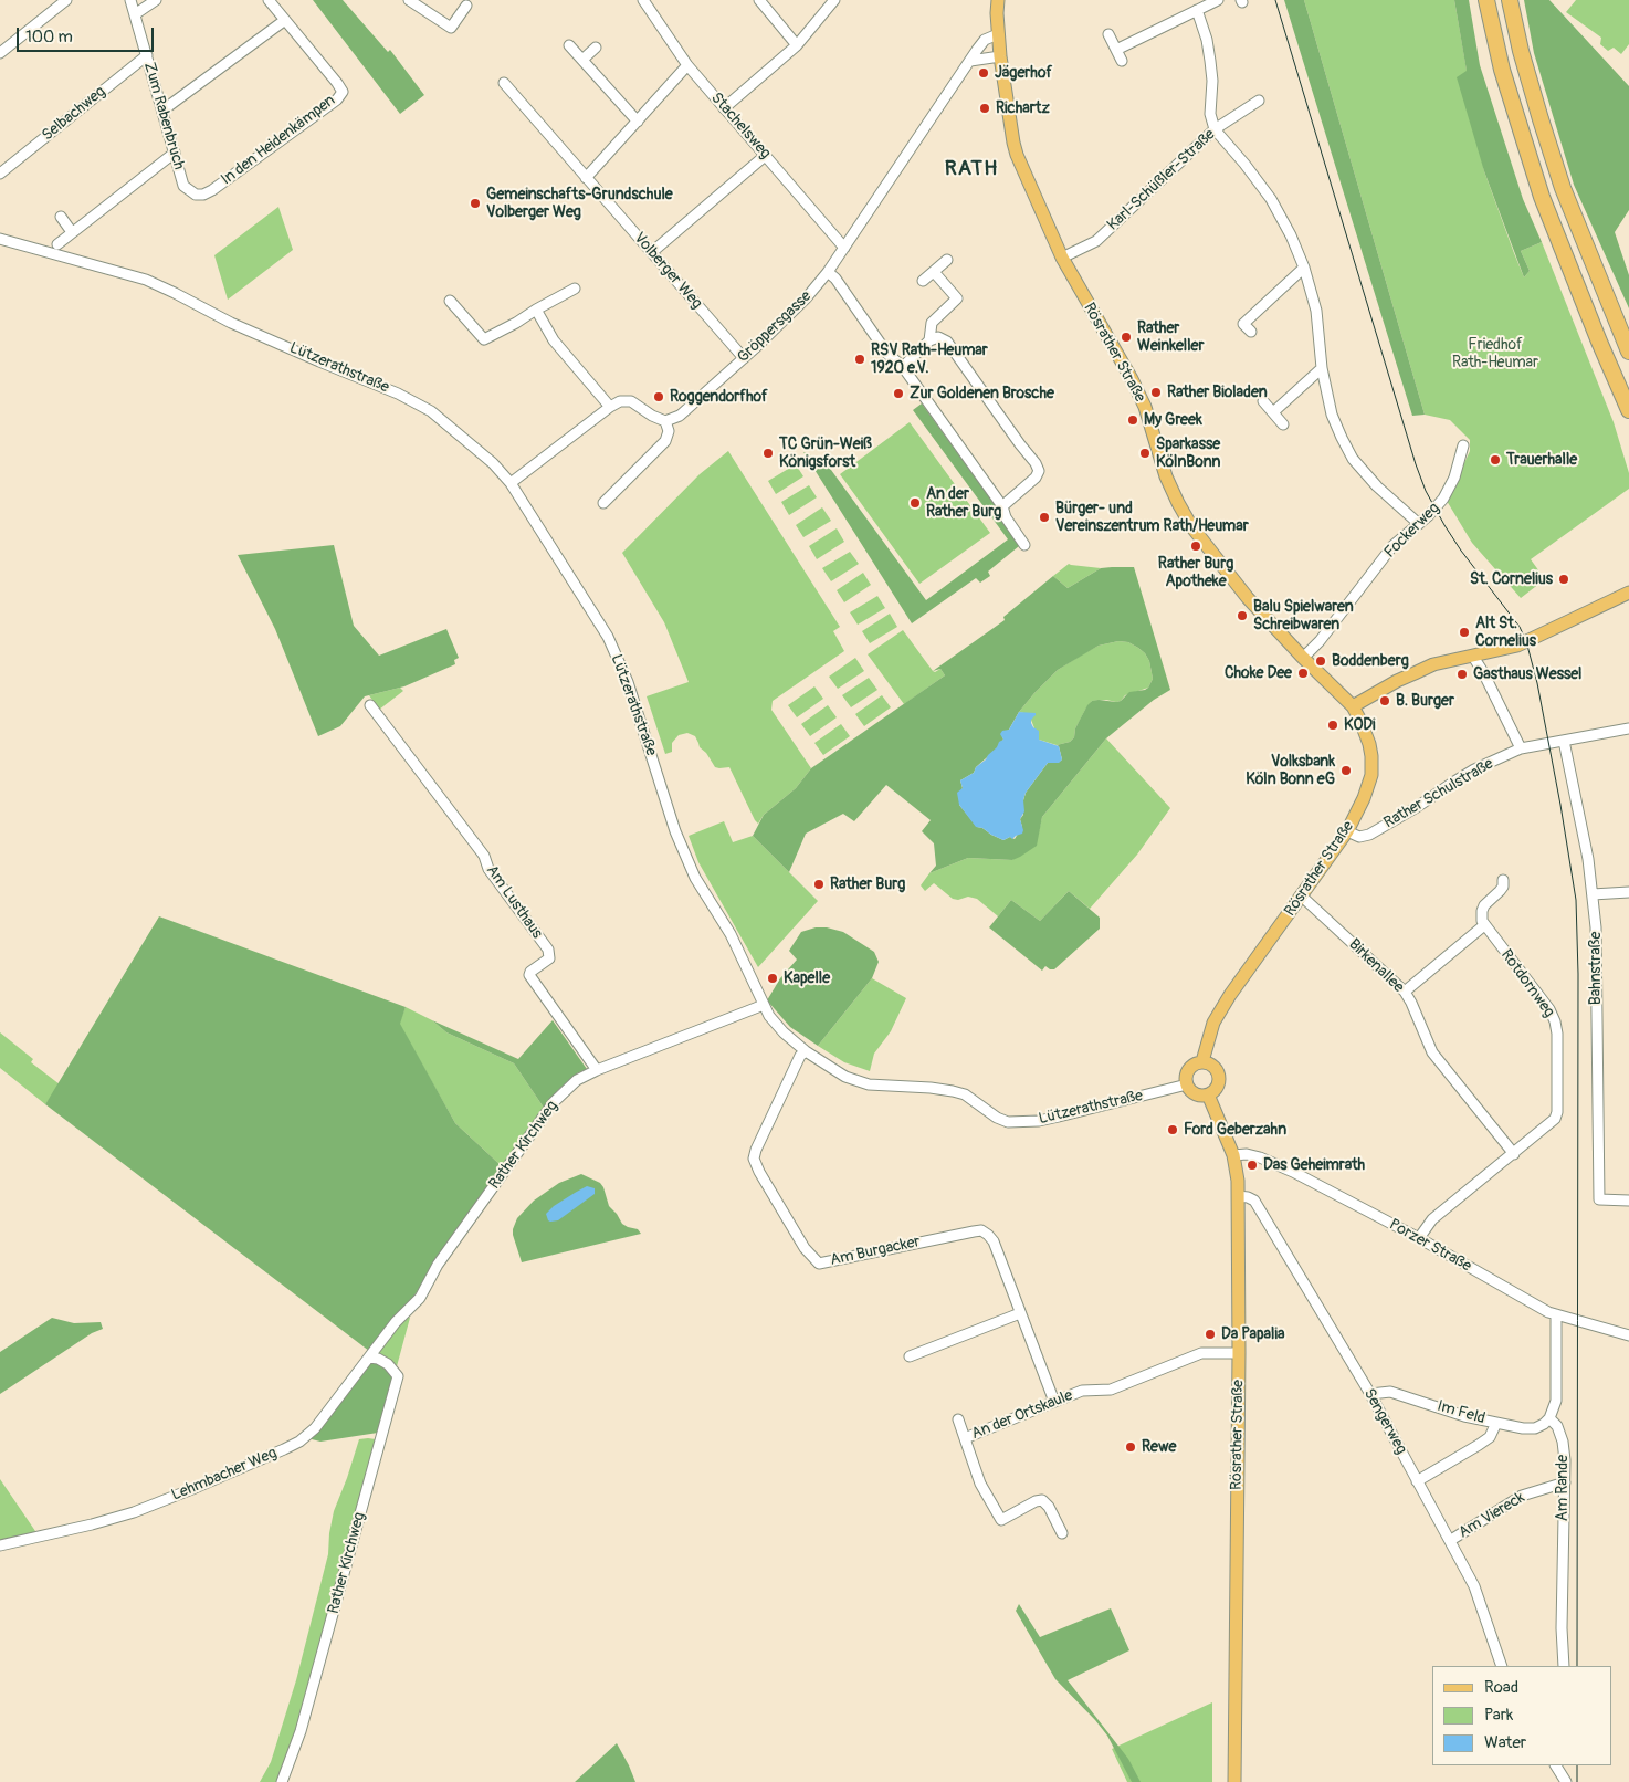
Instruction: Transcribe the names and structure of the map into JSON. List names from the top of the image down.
{
  "streets": {
    "main road": ["Rösrather Straße"],
    "street": [
      "Selbachweg",
      "Zum Rabenbruch",
      "Stachelsweg",
      "In den Heidenkämpen",
      "Karl-Schüßler-Straße",
      "Volberger Weg",
      "Gröppersgasse",
      "Lützerathstraße",
      "Fockerweg",
      "Rather Schulstraße",
      "Am Lusthaus",
      "Birkenallee",
      "Bahnstraße",
      "Rotdornweg",
      "Rather Kirchweg",
      "Porzer Straße",
      "Am Burgacker",
      "Im Feld",
      "An der Ortskaule",
      "Sengerweg",
      "Lehmbacher Weg",
      "Am Rande",
      "Am Viereck"
    ]
  },
  "crossings": [
    ["Selbachweg", "Zum Rabenbruch"],
    ["Zum Rabenbruch", "In den Heidenkämpen"],
    ["Stachelsweg", "Gröppersgasse"],
    ["Karl-Schüßler-Straße", "Rösrather Straße"],
    ["Volberger Weg", "Gröppersgasse"],
    ["Gröppersgasse", "Rösrather Straße"],
    ["Rösrather Straße", "Lützerathstraße"],
    ["Rösrather Straße", "Fockerweg"],
    ["Rösrather Straße", "Rather Schulstraße"],
    ["Rösrather Straße", "Birkenallee"],
    ["Rösrather Straße", "Porzer Straße"],
    ["Rösrather Straße", "An der Ortskaule"],
    ["Rösrather Straße", "Sengerweg"],
    ["Lützerathstraße", "Rather Kirchweg"],
    ["Lützerathstraße", "Am Burgacker"],
    ["Rather Schulstraße", "Bahnstraße"],
    ["Am Lusthaus", "Rather Kirchweg"],
    ["Birkenallee", "Rotdornweg"],
    ["Rotdornweg", "Porzer Straße"],
    ["Rather Kirchweg", "Lehmbacher Weg"],
    ["Am Burgacker", "An der Ortskaule"],
    ["Im Feld", "Sengerweg"],
    ["Im Feld", "Am Rande"],
    ["Sengerweg", "Am Viereck"],
    ["Am Rande", "Am Viereck"]
  ],
  "districts": ["RATH"],
  "parks": ["Friedhof Rath-Heumar"],
  "places": [
    "Jägerhof",
    "Richartz",
    "Gemeinschafts-Grundschule Volberger Weg",
    "Rather Weinkeller",
    "RSV Rath-Heumar 1920 e.V.",
    "Rather Bioladen",
    "Zur Goldenen Brosche",
    "Roggendorfhof",
    "My Greek",
    "TC Grün-Weiß Königsforst",
    "Sparkasse KölnBonn",
    "Trauerhalle",
    "An der Rather Burg",
    "Bürger- und Vereinszentrum Rath/Heumar",
    "Rather Burg Apotheke",
    "St. Cornelius",
    "Balu Spielwaren Schreibwaren",
    "Alt St. Cornelius",
    "Boddenberg",
    "Choke Dee",
    "Gasthaus Wessel",
    "B. Burger",
    "KODi",
    "Volksbank Köln Bonn eG",
    "Rather Burg",
    "Kapelle",
    "Ford Geberzahn",
    "Das Geheimrath",
    "Da Papalia",
    "Rewe"
  ],
  "legend": ["Road", "Park", "Water"],
  "scale_bar": "100 m"
}
